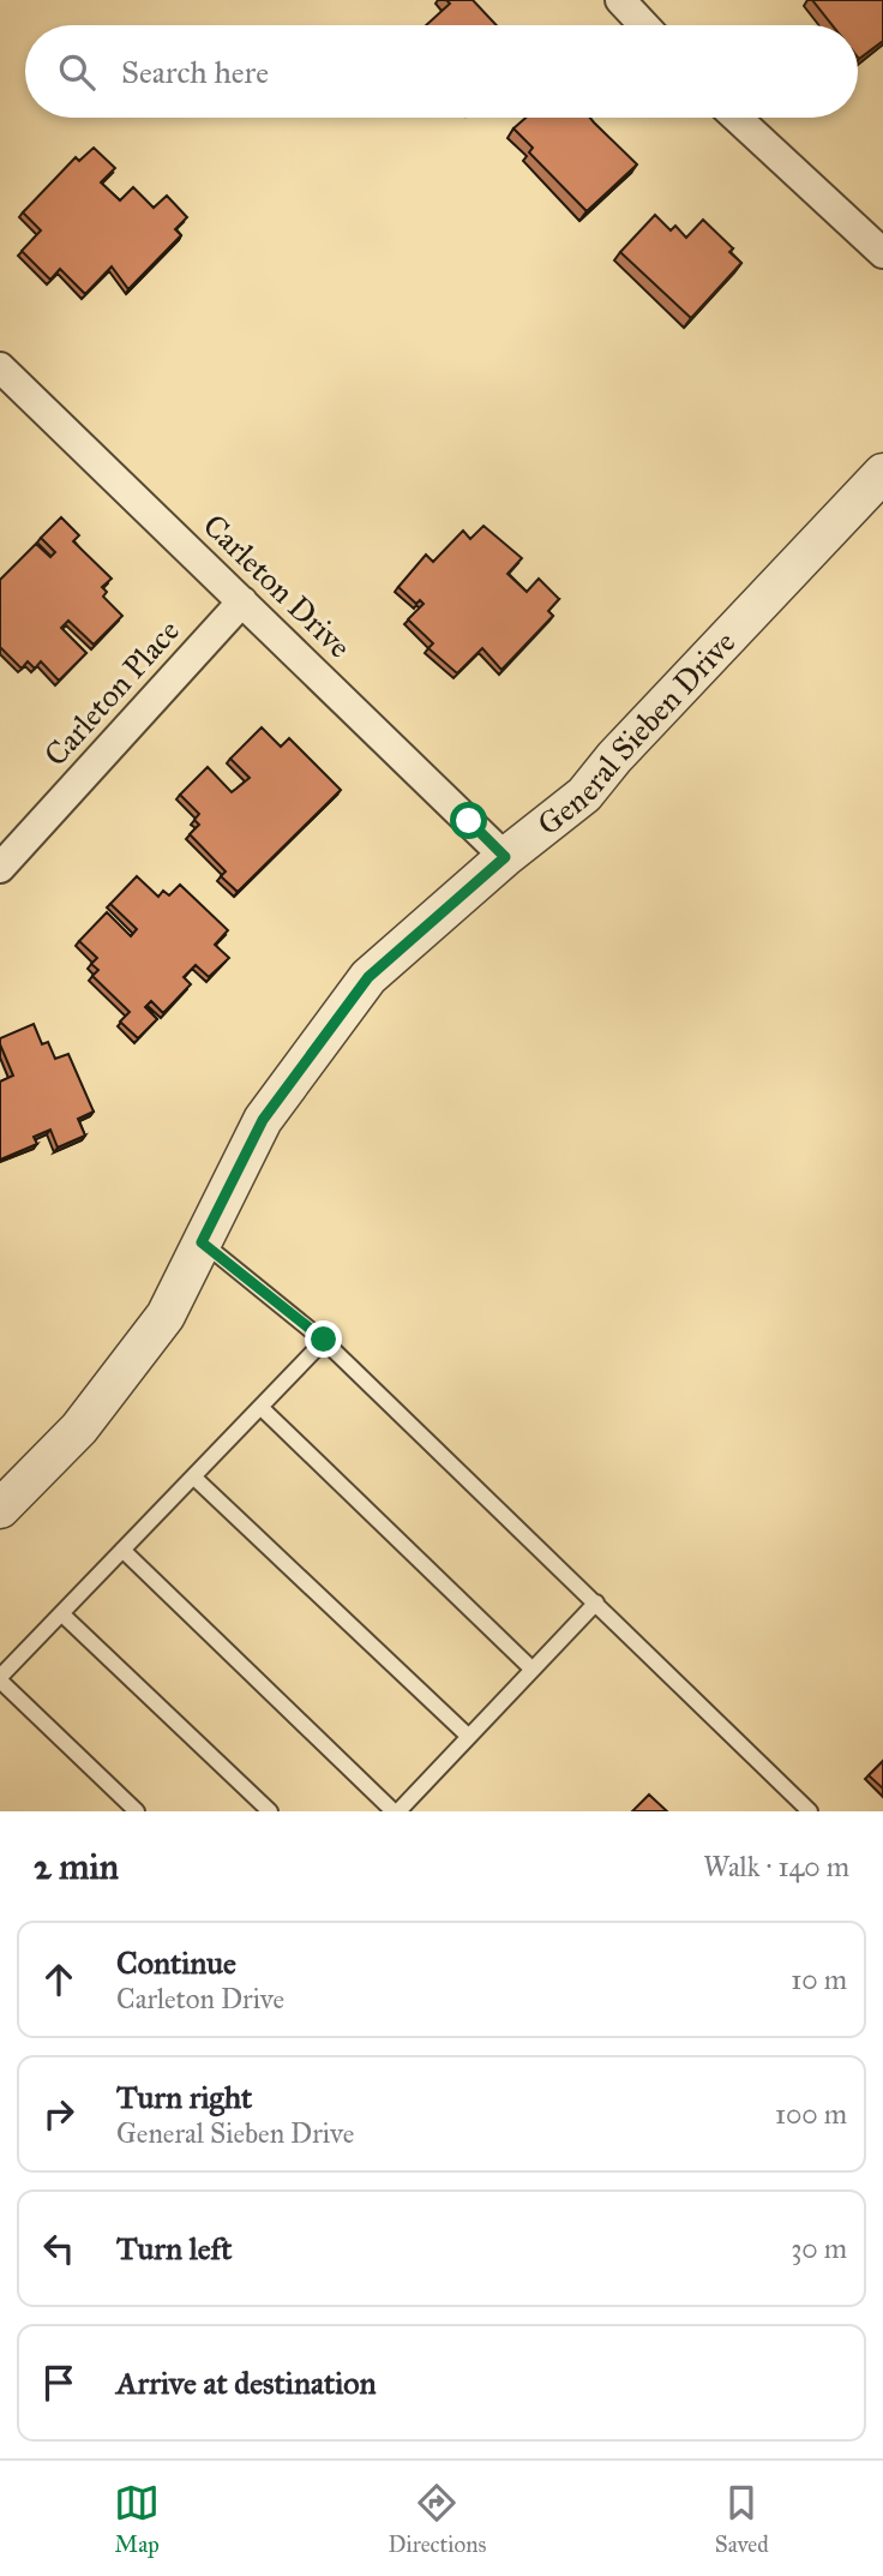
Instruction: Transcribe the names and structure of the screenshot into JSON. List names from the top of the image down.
{
  "streets": {
    "street": ["Carleton Drive", "Carleton Place", "General Sieben Drive"]
  },
  "crossings": [
    ["Carleton Drive", "Carleton Place"],
    ["Carleton Drive", "General Sieben Drive"]
  ],
  "page": {
    "search": "Search here",
    "heading": ["2 min", "Walk · 140 m"],
    "list": [
      ["Continue", "Carleton Drive", "10 m"],
      ["Turn right", "General Sieben Drive", "100 m"],
      ["Turn left", "30 m"],
      "Arrive at destination"
    ],
    "nav": ["Map", "Directions", "Saved"]
  }
}
